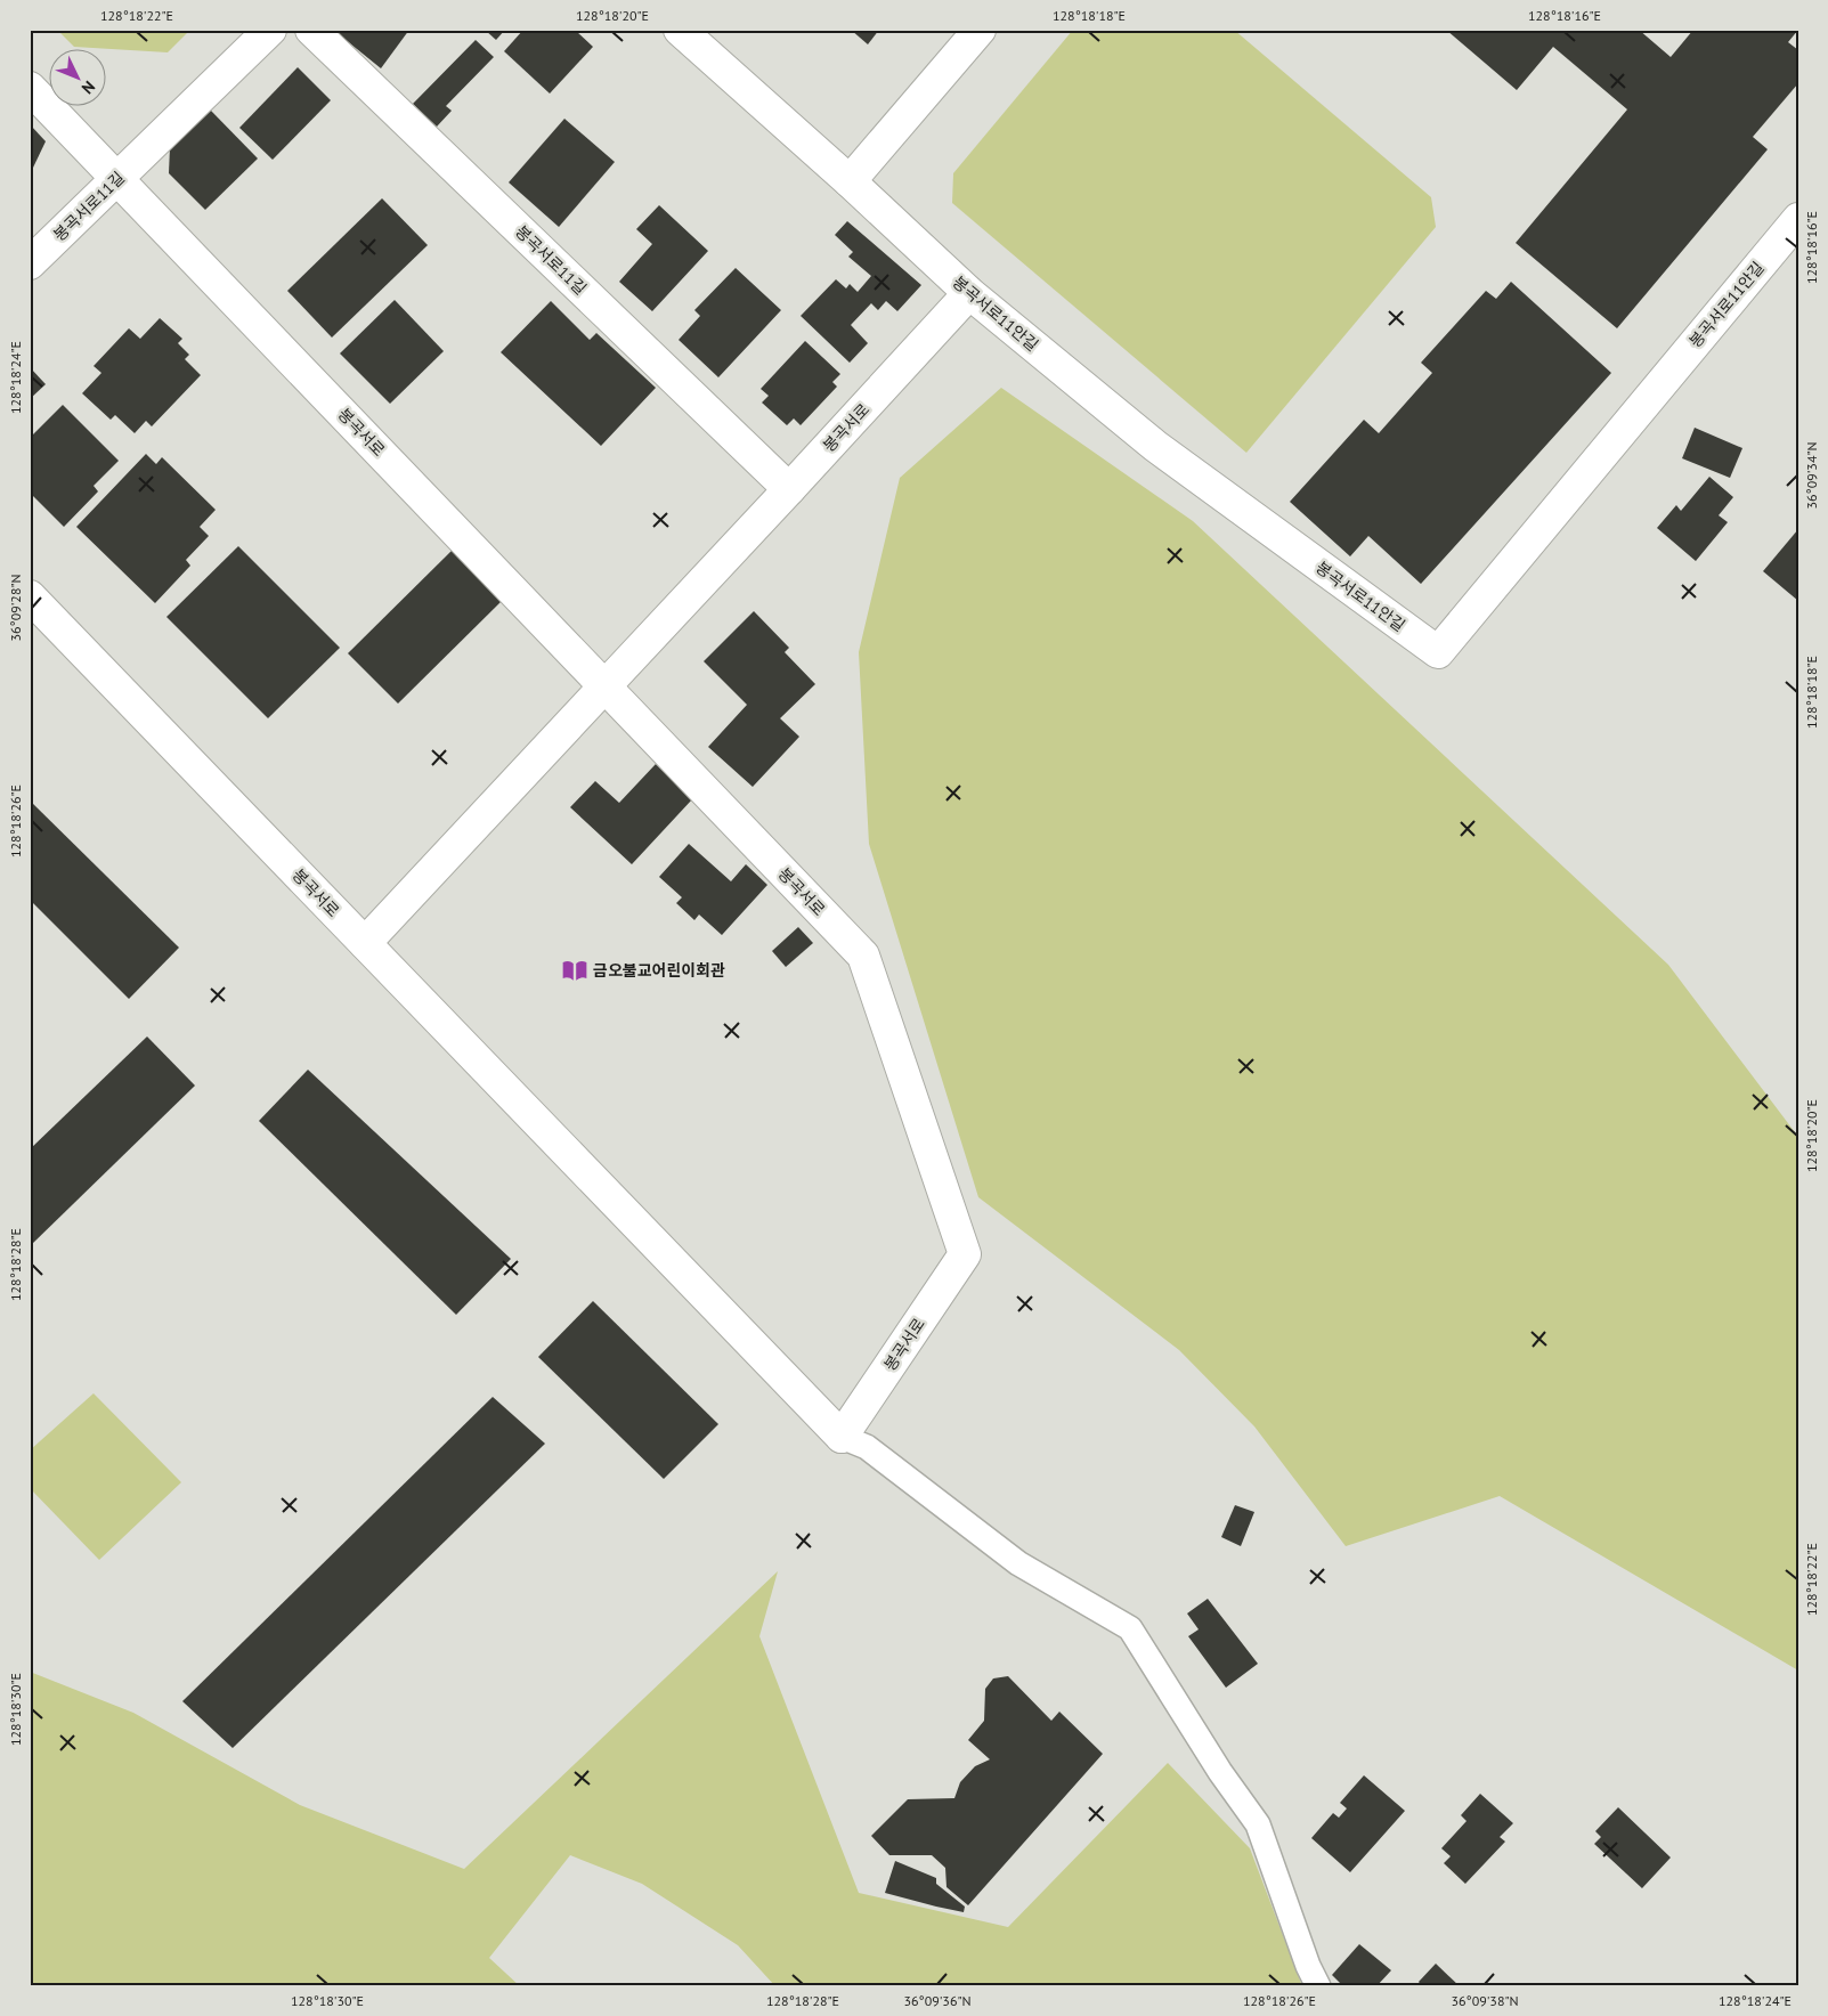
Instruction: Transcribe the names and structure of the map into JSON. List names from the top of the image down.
{
  "streets": {
    "street": ["봉곡서로11길", "봉곡서로11안길", "봉곡서로"]
  },
  "crossings": [
    ["봉곡서로11길", "봉곡서로"],
    ["봉곡서로11안길", "봉곡서로"]
  ],
  "places": {
    "library": ["금오불교어린이회관"]
  },
  "north": "bottom right",
  "coordinates": [
    "128°18'22\"E",
    "128°18'20\"E",
    "128°18'18\"E",
    "128°18'16\"E",
    "128°18'24\"E",
    "36°09'34\"N",
    "36°09'28\"N",
    "128°18'26\"E",
    "128°18'28\"E",
    "128°18'30\"E",
    "36°09'36\"N",
    "36°09'38\"N"
  ]
}
